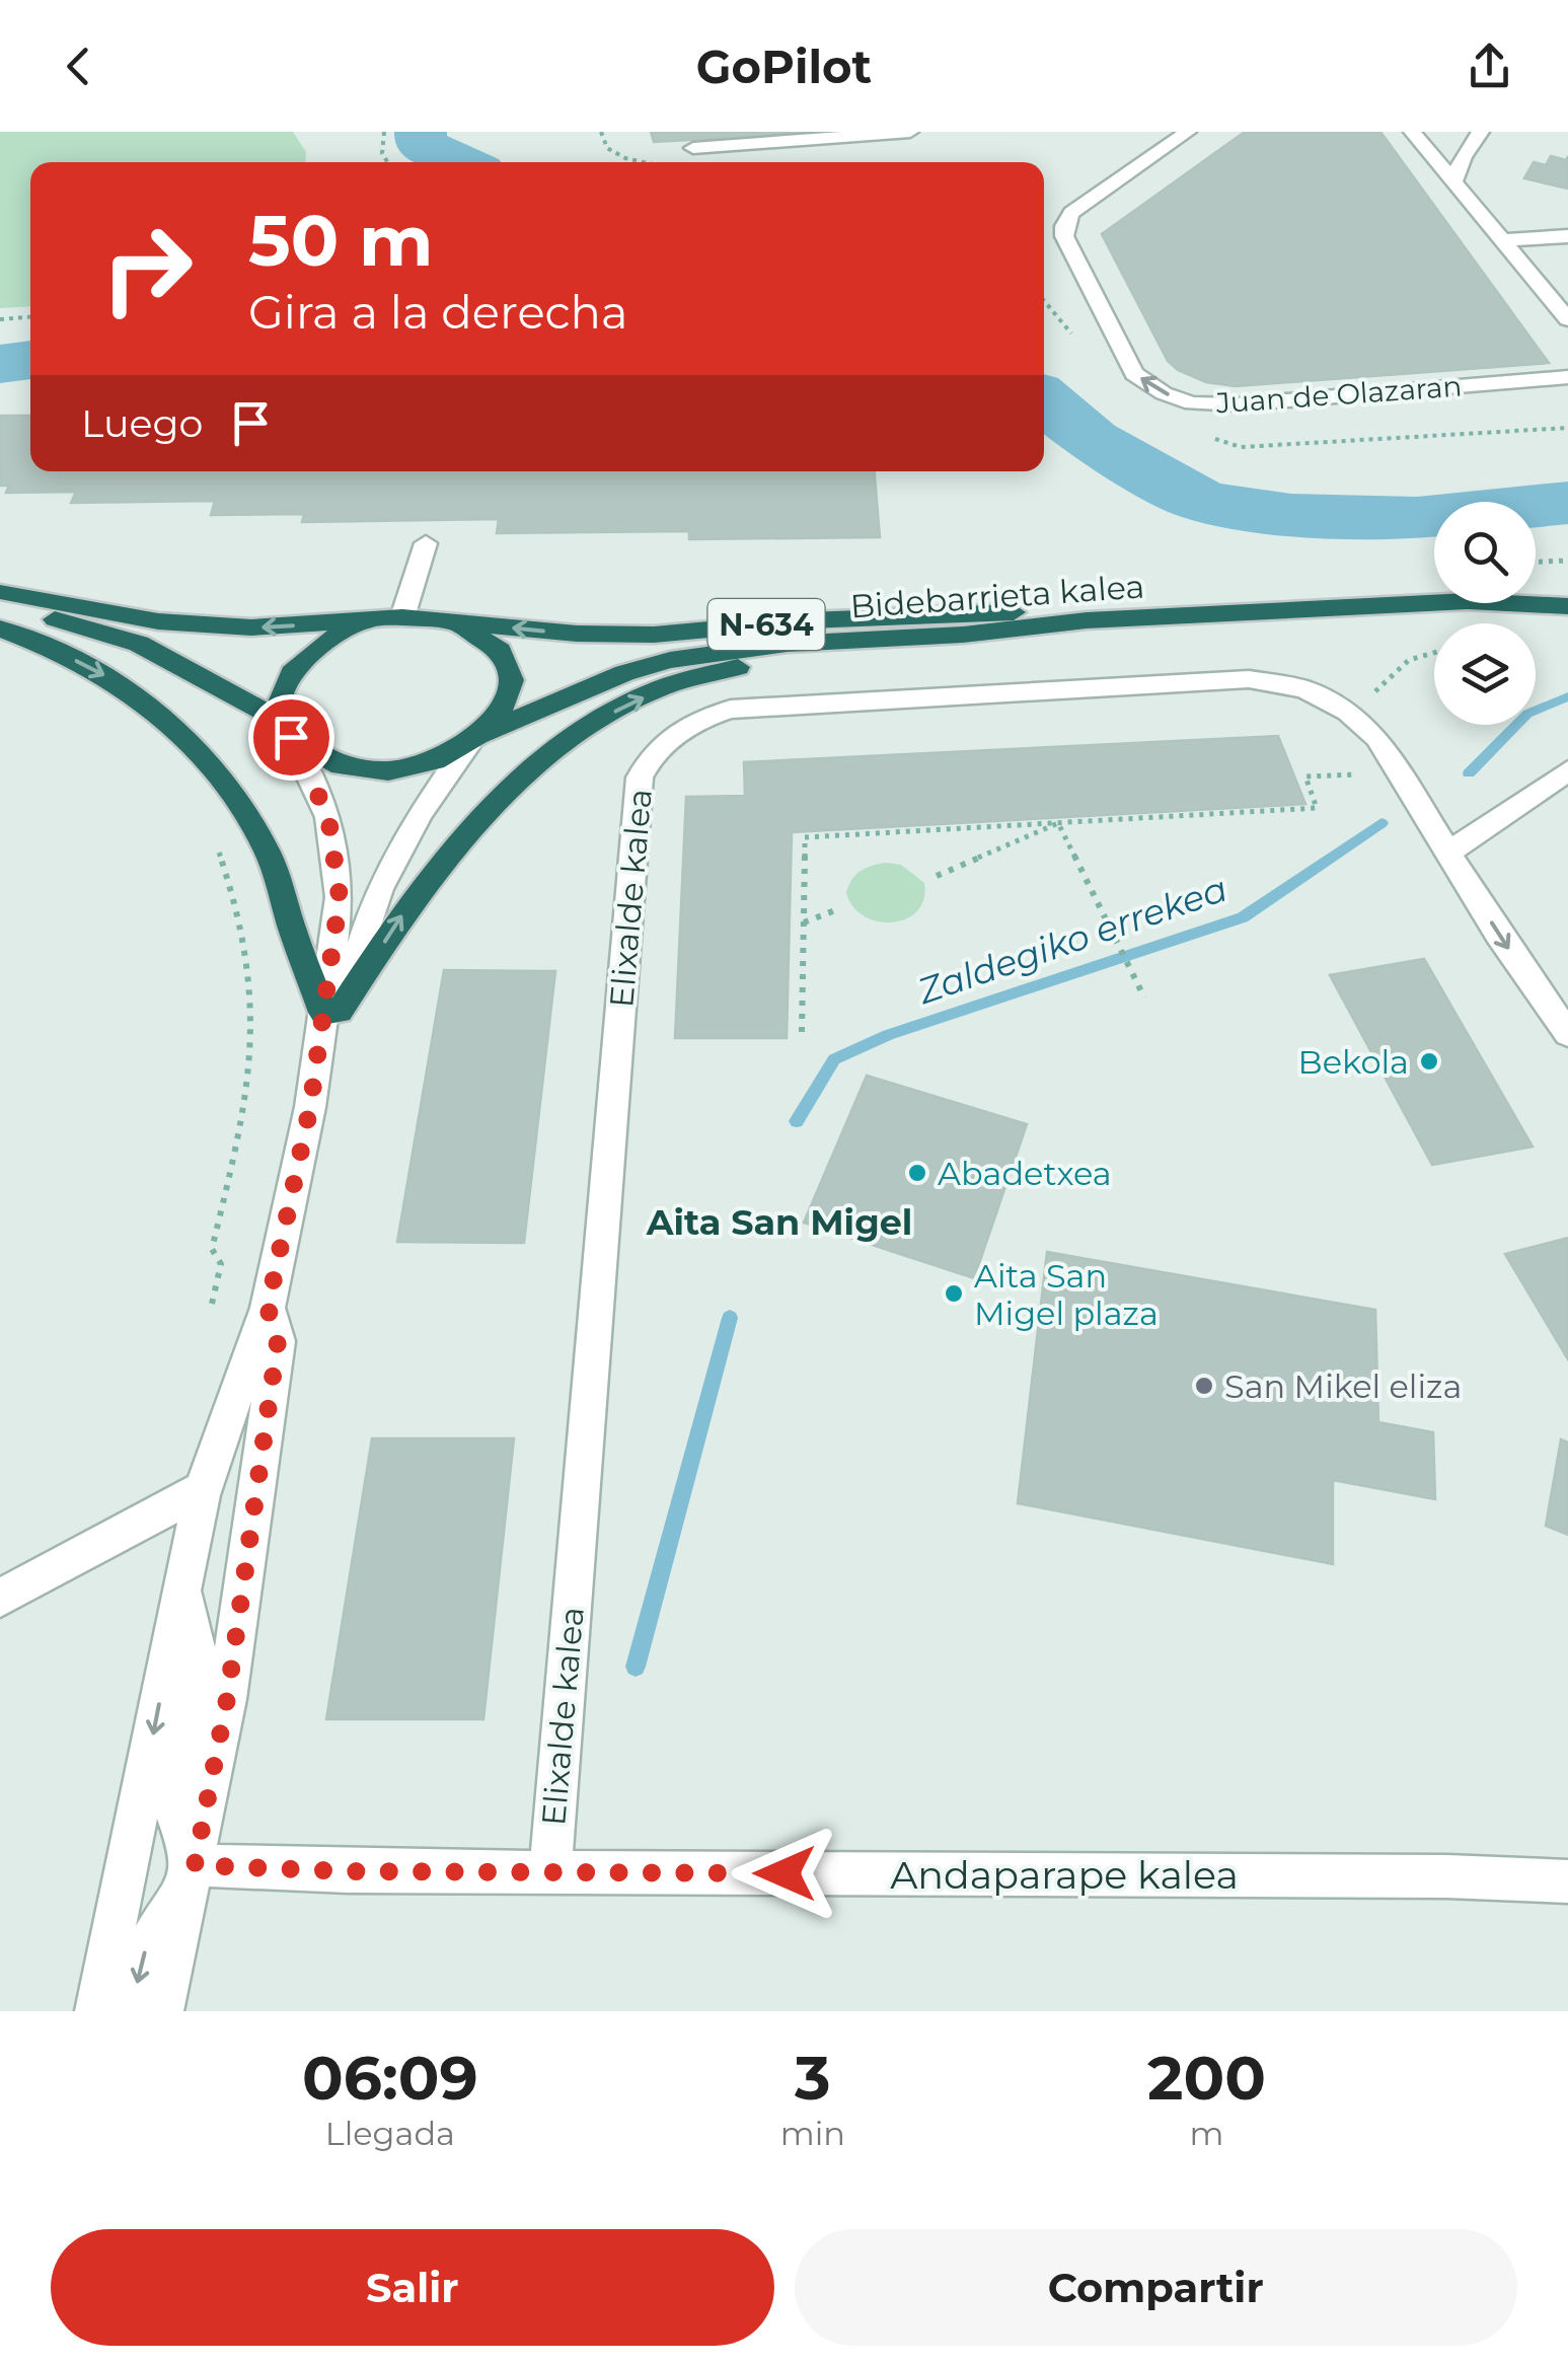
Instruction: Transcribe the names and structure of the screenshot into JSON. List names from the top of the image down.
{
  "streets": {
    "highway": ["Bidebarrieta kalea", "N-634"],
    "street": ["Juan de Olazaran", "Elixalde kalea", "Andaparape kalea"]
  },
  "crossings": [
    ["Bidebarrieta kalea", "N-634"],
    ["Elixalde kalea", "Andaparape kalea"]
  ],
  "districts": ["Aita San Migel"],
  "water": ["Zaldegiko errekea"],
  "places": [
    "Bekola",
    "Abadetxea",
    "Aita San Migel plaza",
    "San Mikel eliza"
  ],
  "page": {
    "header": "GoPilot",
    "turn": ["50 m", "Gira a la derecha"],
    "then": "Luego",
    "eta": [
      "06:09",
      "Llegada",
      "3",
      "min",
      "200",
      "m"
    ],
    "buttons": ["Salir", "Compartir"]
  }
}
